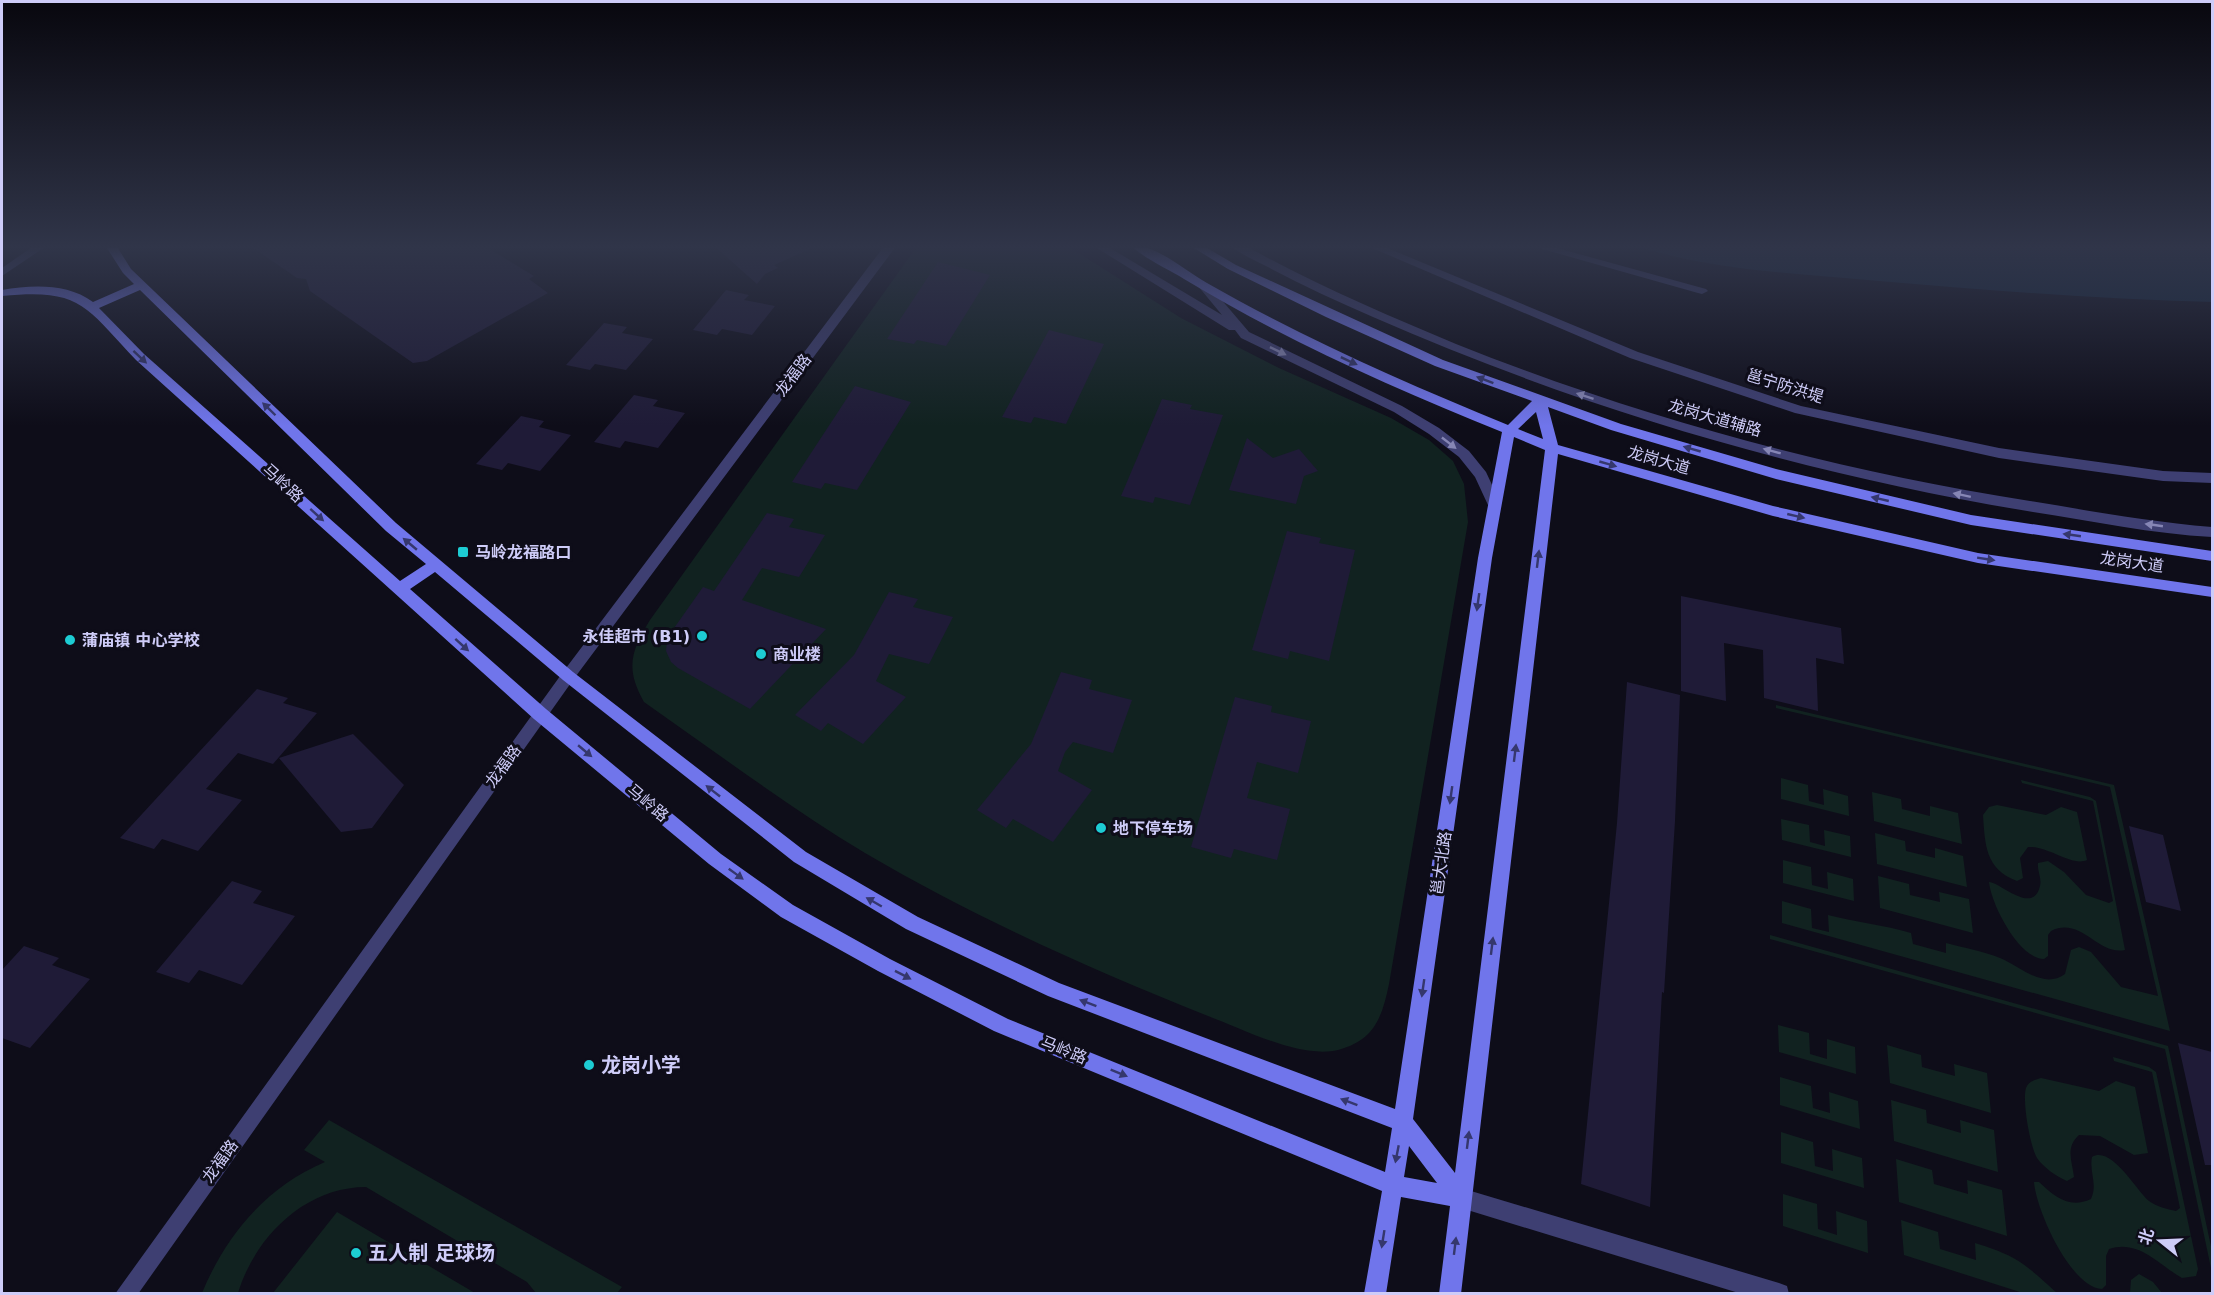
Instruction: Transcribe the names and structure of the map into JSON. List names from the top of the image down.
{
  "streets": {
    "street": [
      "龙福路",
      "邕宁防洪堤",
      "龙岗大道辅路",
      "龙岗大道",
      "马岭路",
      "邕大北路"
    ]
  },
  "crossings": [
    ["龙福路", "马岭路"],
    ["龙岗大道", "邕大北路"],
    ["马岭路", "邕大北路"]
  ],
  "one_way": ["龙岗大道辅路"],
  "places": {
    "transit": ["马岭龙福路口"],
    "other": [
      "永佳超市 (B1)",
      "蒲庙镇 中心学校",
      "商业楼",
      "地下停车场",
      "龙岗小学",
      "五人制 足球场"
    ]
  },
  "north": "left"
}
